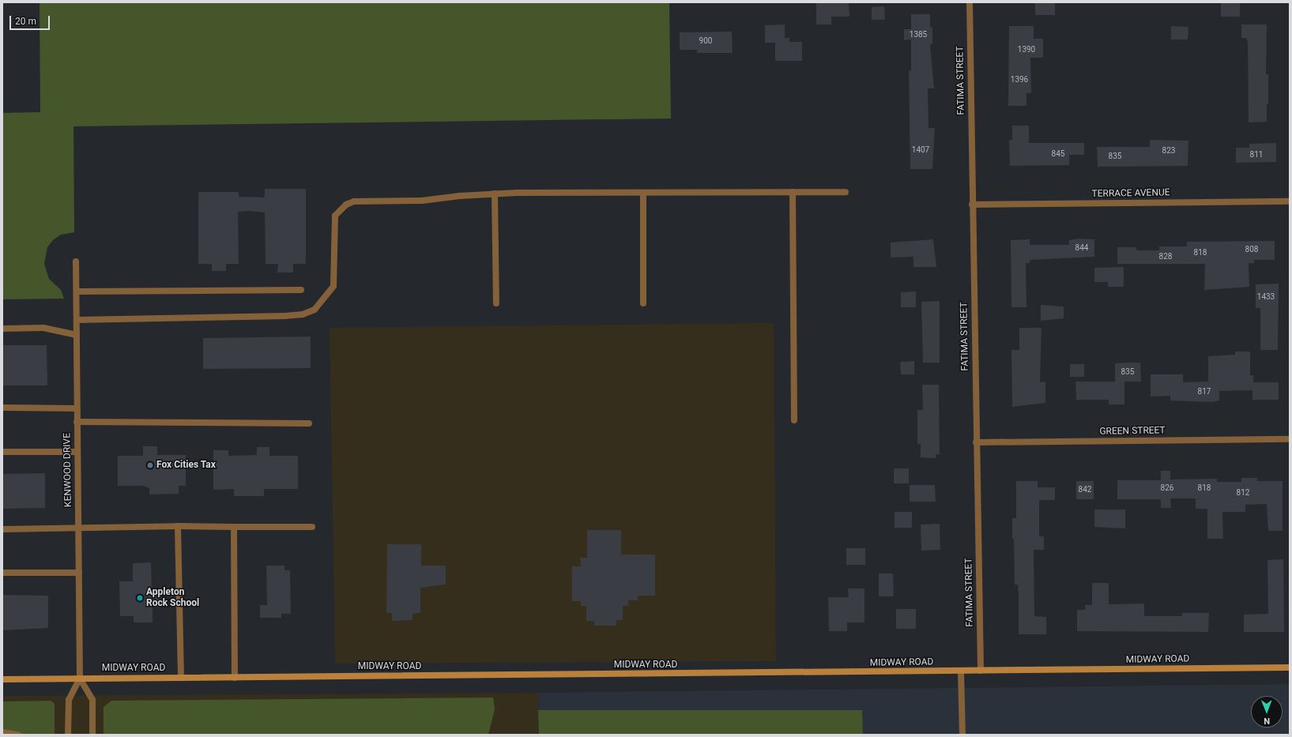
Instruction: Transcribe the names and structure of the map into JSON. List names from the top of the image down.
{
  "streets": {
    "main road": ["MIDWAY ROAD"],
    "street": [
      "FATIMA STREET",
      "TERRACE AVENUE",
      "GREEN STREET",
      "KENWOOD DRIVE"
    ]
  },
  "crossings": [
    ["FATIMA STREET", "TERRACE AVENUE"],
    ["FATIMA STREET", "GREEN STREET"],
    ["FATIMA STREET", "MIDWAY ROAD"],
    ["KENWOOD DRIVE", "MIDWAY ROAD"]
  ],
  "places": ["Fox Cities Tax", "Appleton Rock School"],
  "house_numbers": [
    "1385",
    "900",
    "1390",
    "1396",
    "1407",
    "823",
    "845",
    "811",
    "835",
    "844",
    "808",
    "818",
    "828",
    "1433",
    "835",
    "817",
    "826",
    "818",
    "842",
    "812"
  ],
  "scale_bar": "20 m",
  "north": "bottom"
}
